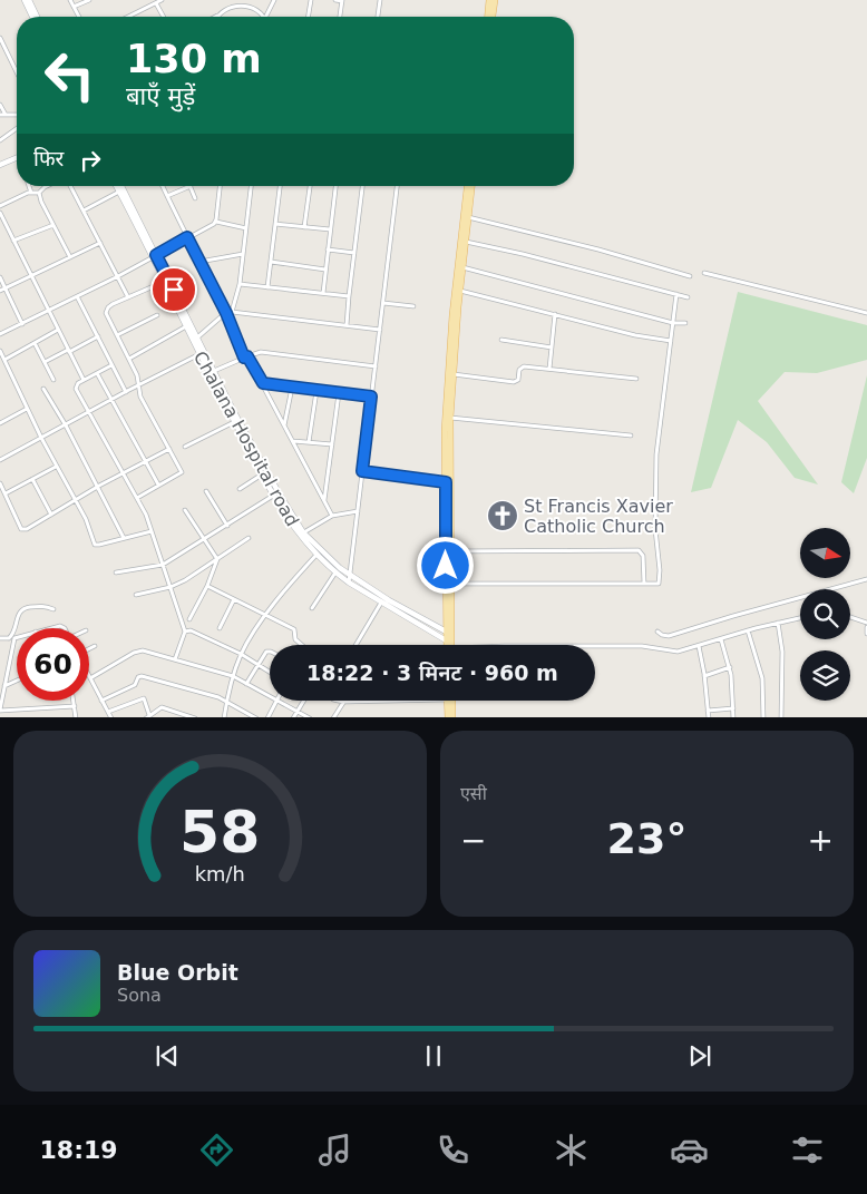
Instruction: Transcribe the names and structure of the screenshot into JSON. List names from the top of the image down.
{
  "streets": {
    "street": ["Chalana Hospital road"]
  },
  "places": {
    "church": ["St Francis Xavier Catholic Church"]
  },
  "north": "right",
  "page": {
    "turn": ["130 m", "बाएँ मुड़ें"],
    "then": "फिर",
    "limit": "60",
    "trip": "18:22 · 3 मिनट · 960 m",
    "tile": "एसी",
    "heat": ["−", "23°", "+"],
    "song": ["Blue Orbit", "Sona"],
    "tabs": "18:19",
    "gauge": ["58", "km/h"]
  }
}
